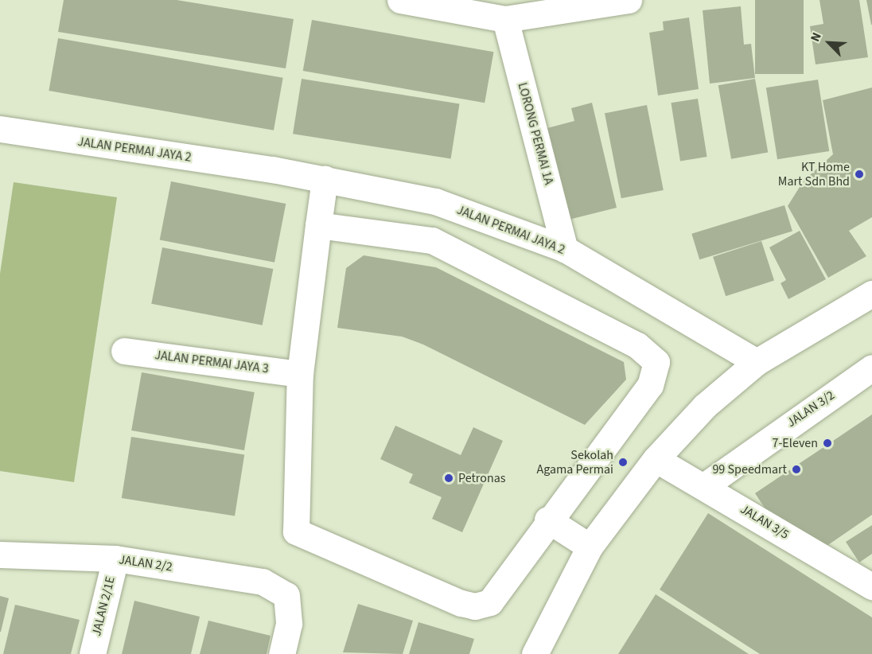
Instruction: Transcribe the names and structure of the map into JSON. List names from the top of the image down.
{
  "streets": {
    "street": [
      "LORONG PERMAI 1A",
      "JALAN PERMAI JAYA 2",
      "JALAN PERMAI JAYA 3",
      "JALAN 3/2",
      "JALAN 3/5",
      "JALAN 2/2",
      "JALAN 2/1E"
    ]
  },
  "crossings": [
    ["LORONG PERMAI 1A", "JALAN PERMAI JAYA 2"],
    ["JALAN 3/2", "JALAN 3/5"],
    ["JALAN 2/2", "JALAN 2/1E"]
  ],
  "places": [
    "KT Home Mart Sdn Bhd",
    "7-Eleven",
    "Sekolah Agama Permai",
    "99 Speedmart",
    "Petronas"
  ],
  "north": "top left"
}
